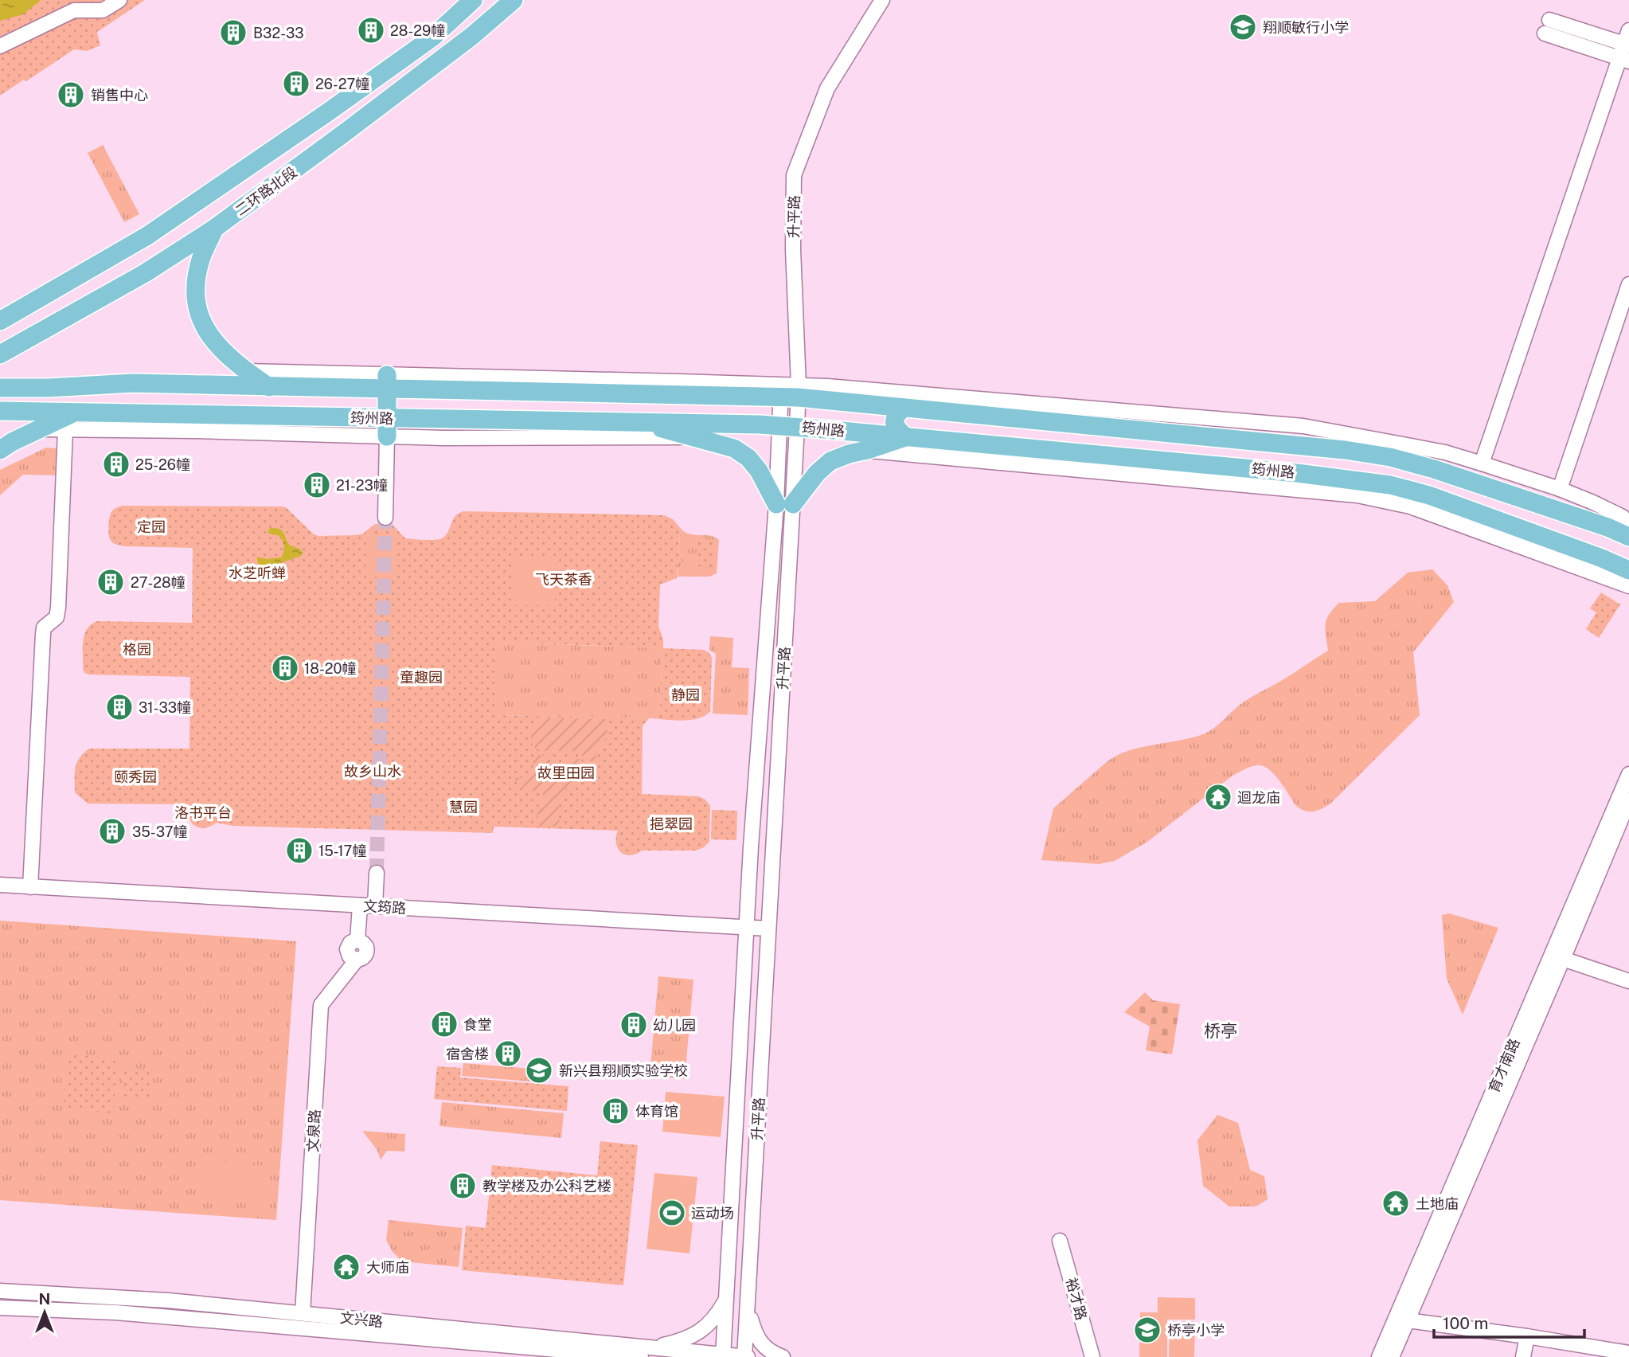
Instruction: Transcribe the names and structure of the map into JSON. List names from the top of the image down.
{
  "streets": {
    "main road": ["二环路北段", "筠州路"],
    "street": [
      "升平路",
      "文筠路",
      "育才南路",
      "文泉路",
      "裕才路",
      "文兴路"
    ]
  },
  "crossings": [
    ["升平路", "筠州路"],
    ["升平路", "文筠路"],
    ["升平路", "文兴路"],
    ["文筠路", "文泉路"],
    ["文泉路", "文兴路"]
  ],
  "districts": ["桥亭"],
  "parks": [
    "定园",
    "水芝听蝉",
    "飞天茶香",
    "格园",
    "童趣园",
    "静园",
    "故乡山水",
    "故里田园",
    "颐秀园",
    "慧园",
    "洛书平台",
    "挹翠园"
  ],
  "places": {
    "school or university": ["翔顺敏行小学", "新兴县翔顺实验学校", "桥亭小学"],
    "building": [
      "28-29幢",
      "B32-33",
      "26-27幢",
      "销售中心",
      "25-26幢",
      "21-23幢",
      "27-28幢",
      "18-20幢",
      "31-33幢",
      "35-37幢",
      "15-17幢",
      "食堂",
      "幼儿园",
      "宿舍楼",
      "体育馆",
      "教学楼及办公科艺楼"
    ],
    "temple": ["迴龙庙", "土地庙", "大师庙"],
    "sports": ["运动场"]
  },
  "scale_bar": "100 m",
  "north": "top"
}
